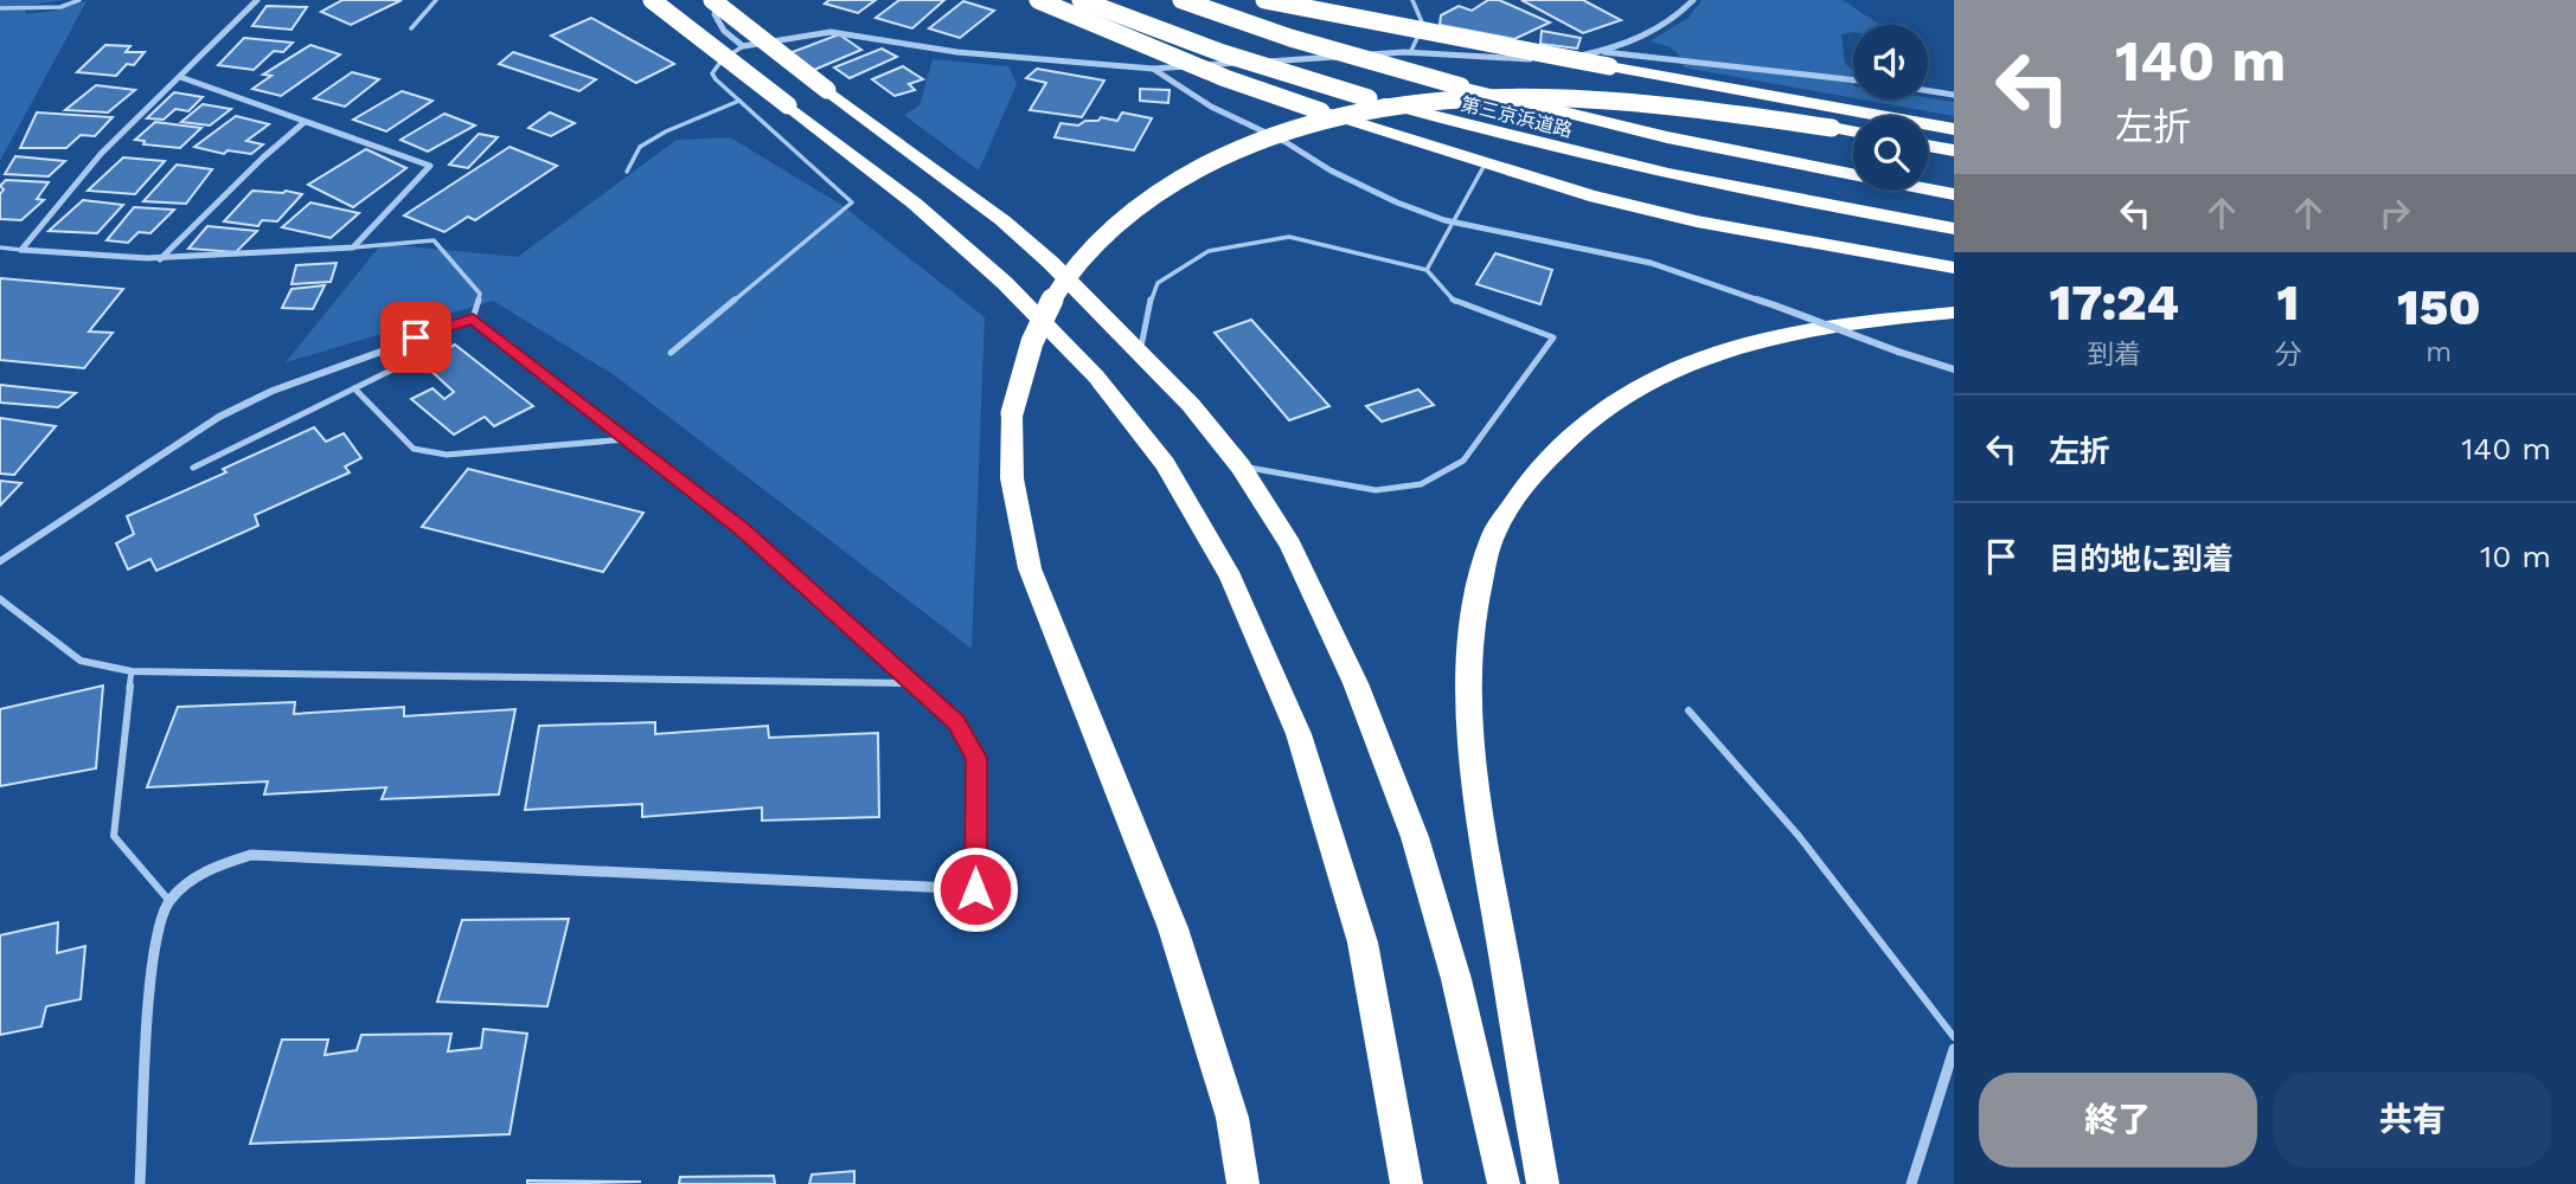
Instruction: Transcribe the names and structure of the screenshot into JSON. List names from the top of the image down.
{
  "streets": {
    "highway": ["第三京浜道路"]
  },
  "page": {
    "turn": ["140 m", "左折"],
    "eta": [
      "17:24",
      "到着",
      "1",
      "分",
      "150",
      "m"
    ],
    "list": [
      {
        "name": "左折",
        "value": "140 m"
      },
      {
        "name": "目的地に到着",
        "value": "10 m"
      }
    ],
    "buttons": ["終了", "共有"]
  }
}
